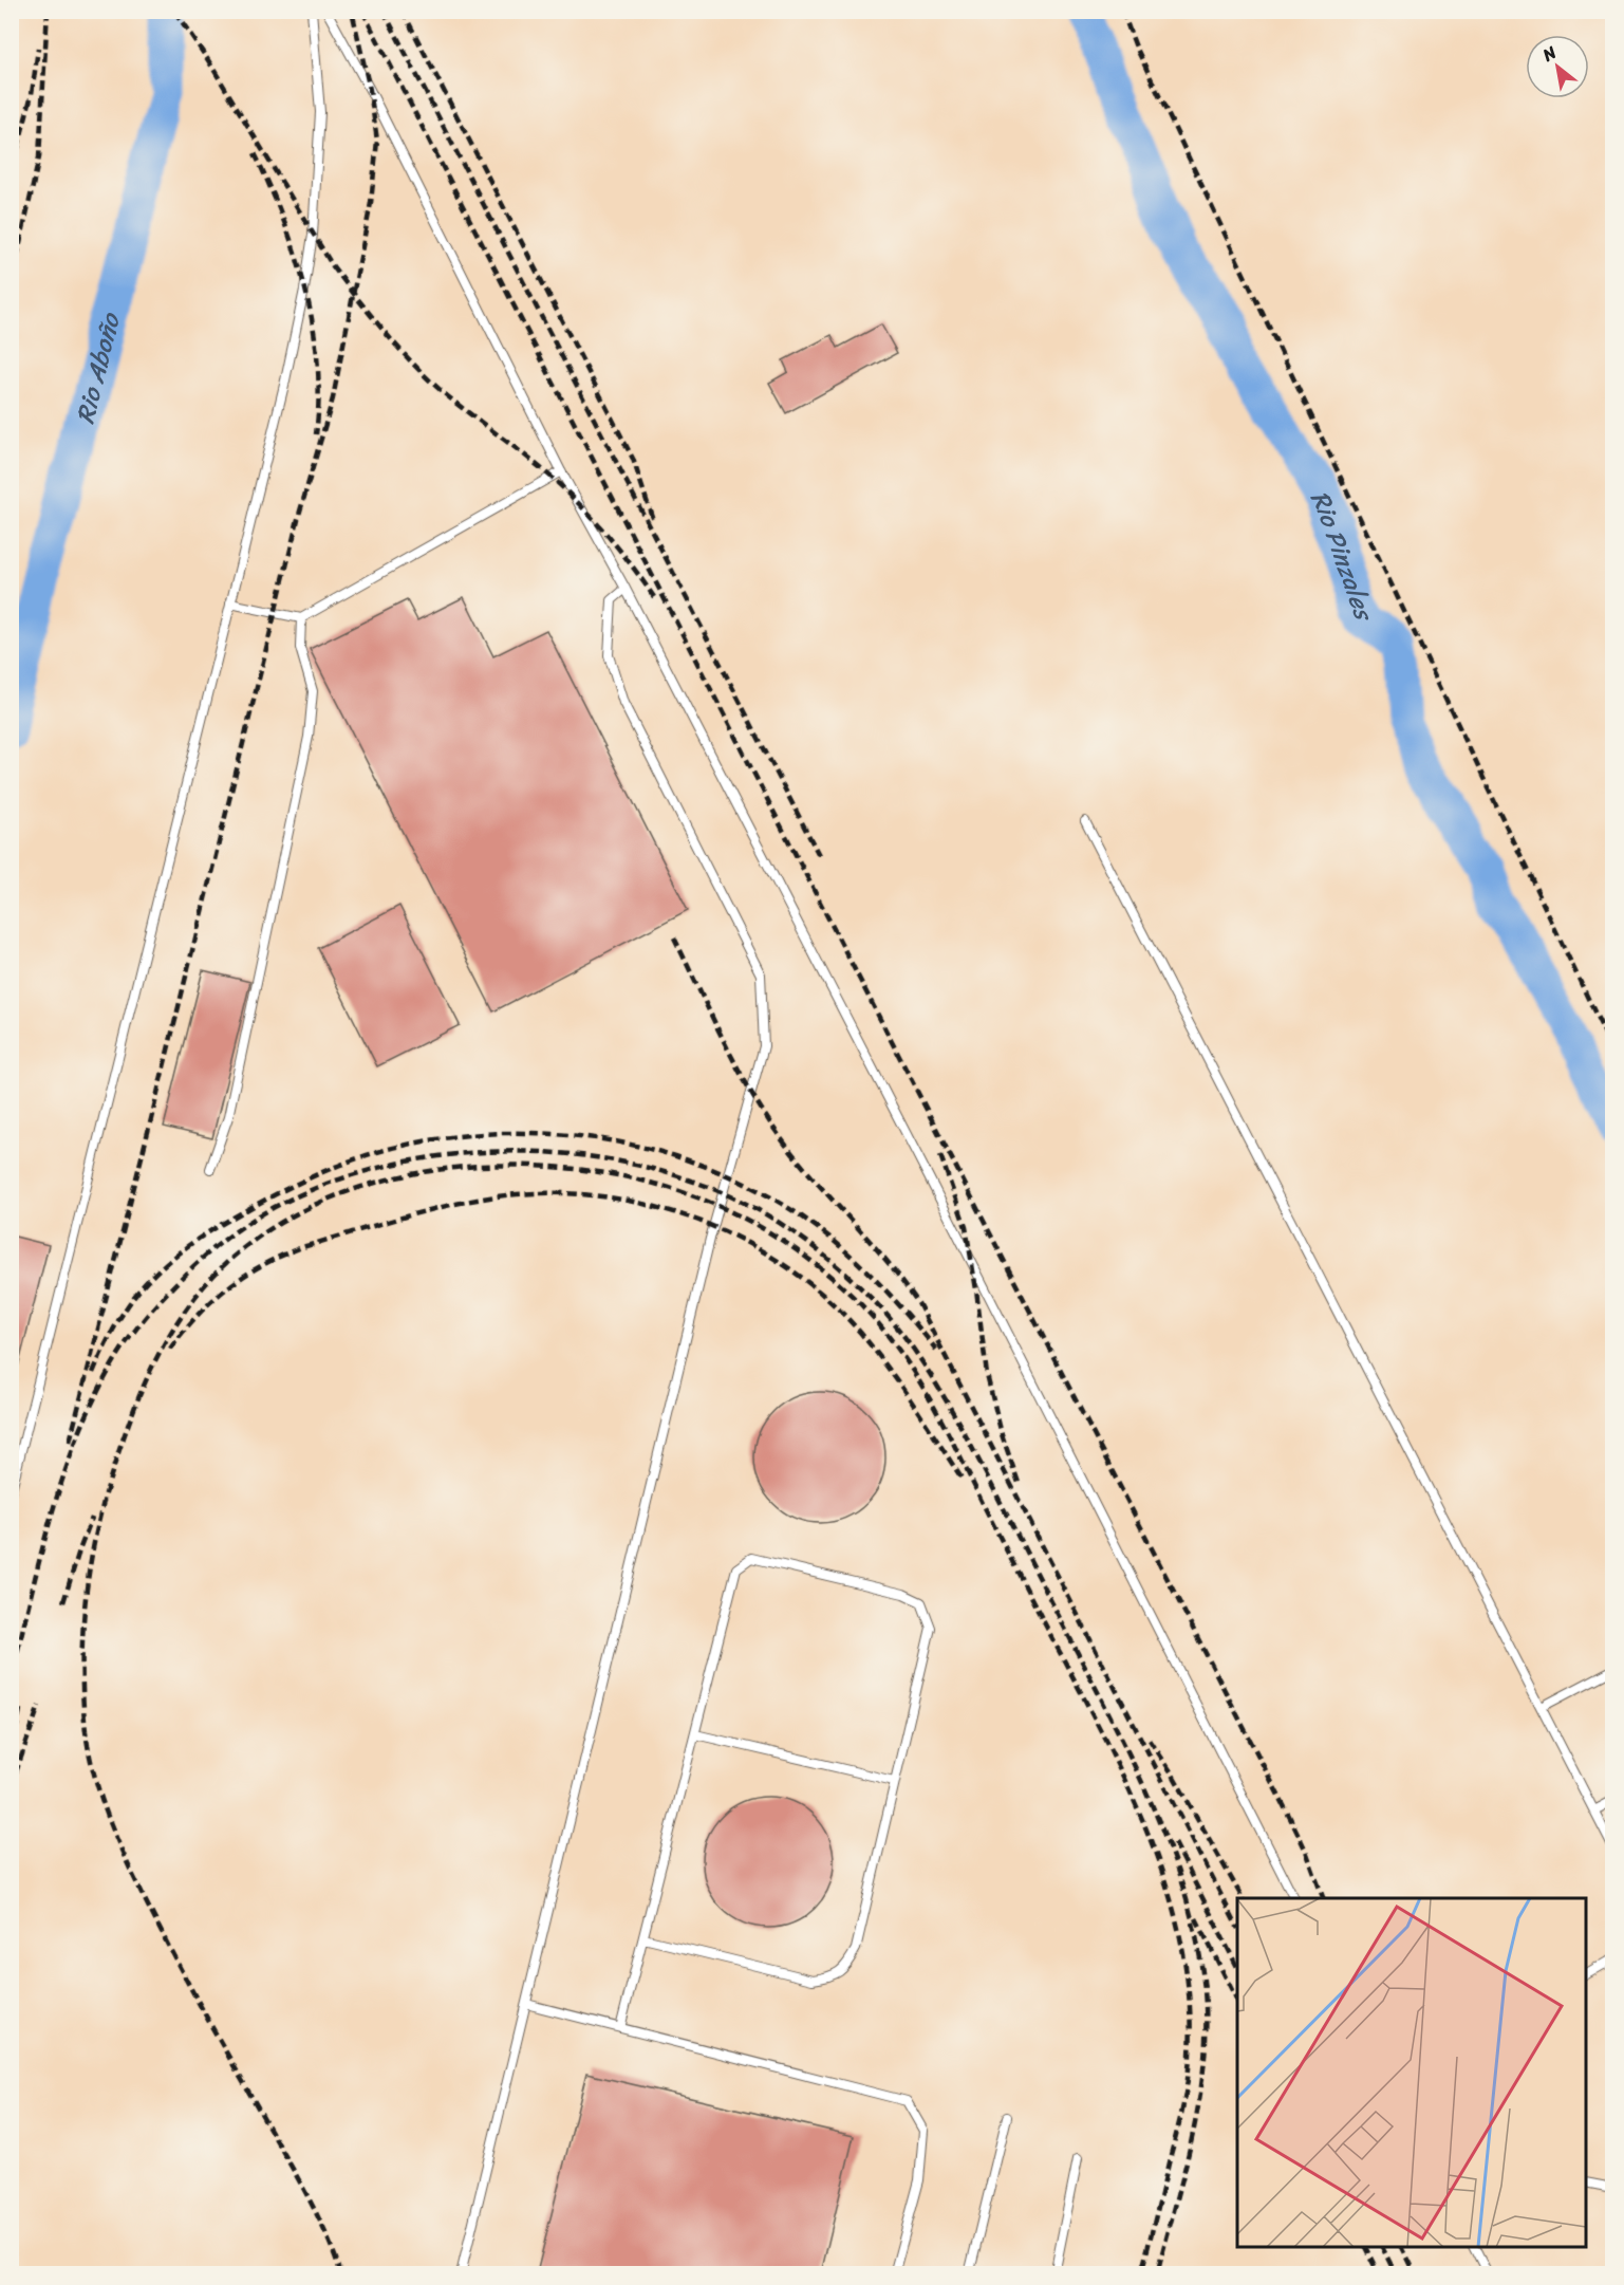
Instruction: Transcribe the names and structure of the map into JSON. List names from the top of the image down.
{
  "water": ["Rio Aboño", "Rio Pinzales"],
  "north": "top left"
}
